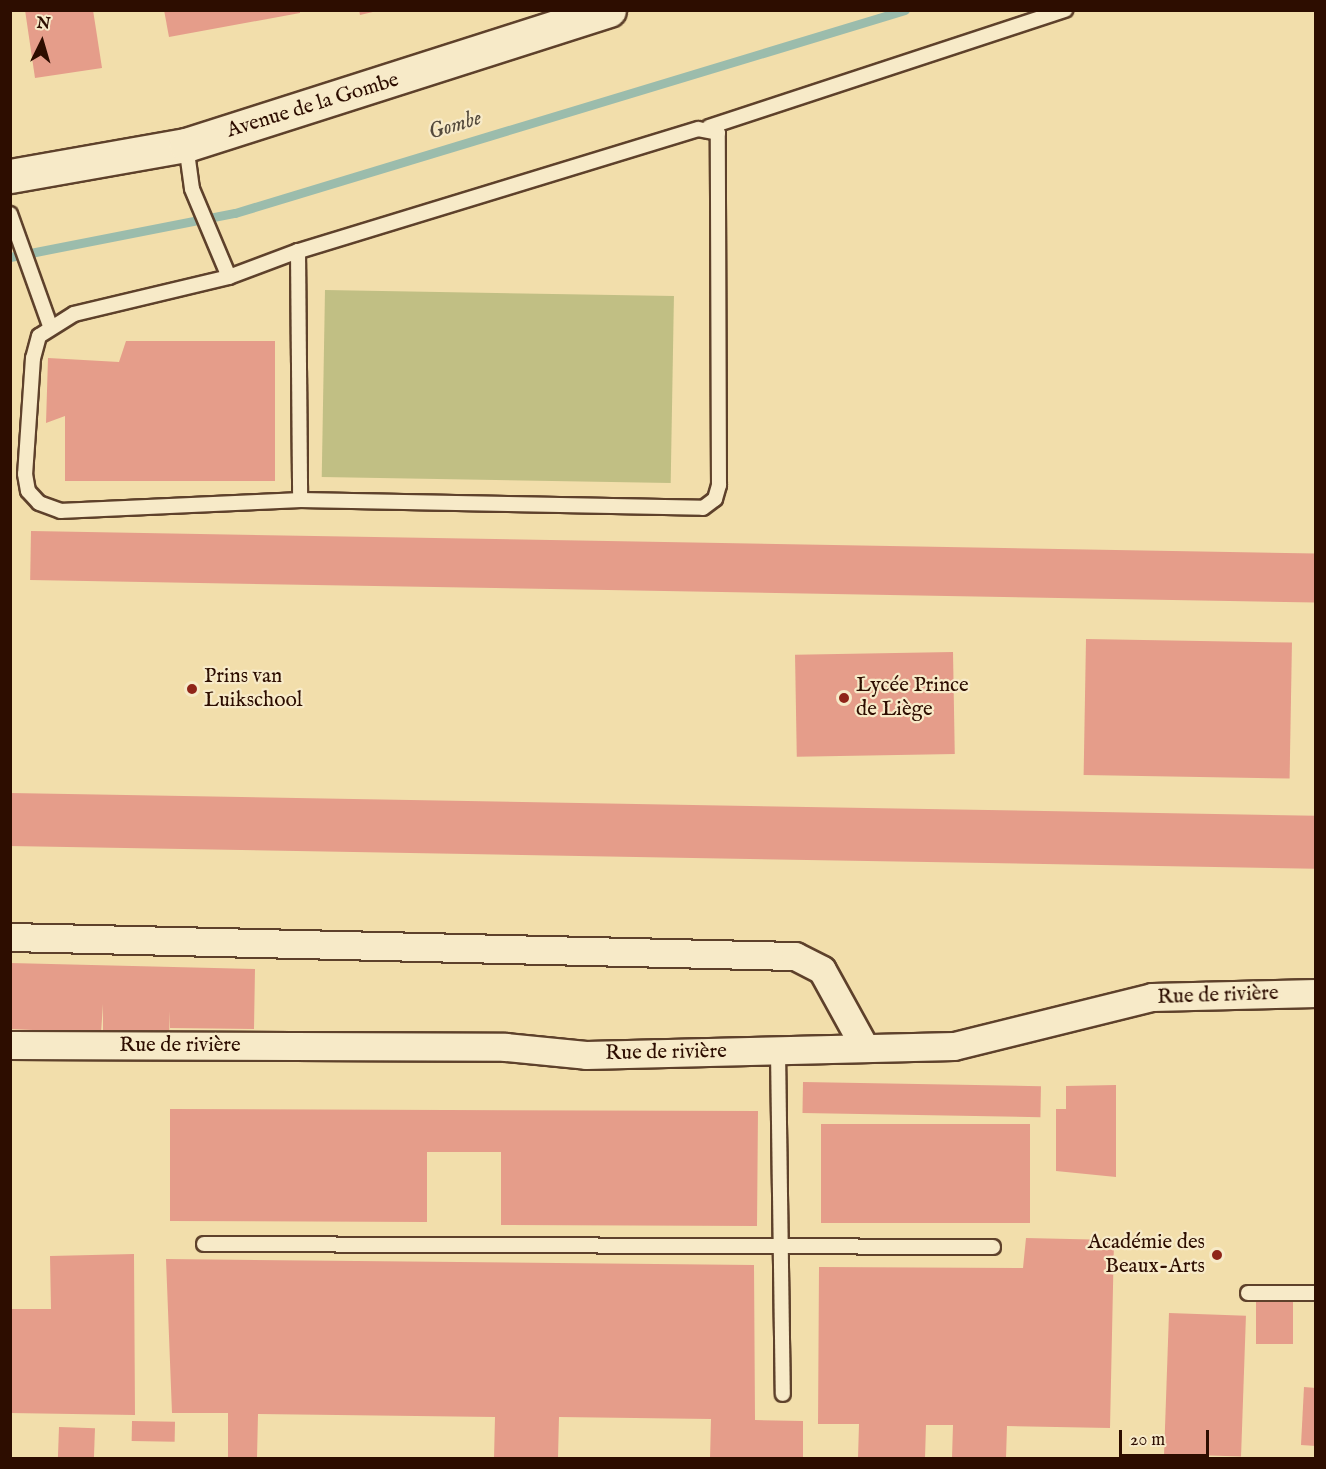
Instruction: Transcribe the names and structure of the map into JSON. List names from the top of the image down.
{
  "streets": {
    "street": ["Avenue de la Gombe", "Rue de rivière"]
  },
  "water": ["Gombe"],
  "places": ["Prins van Luikschool", "Lycée Prince de Liège", "Académie des Beaux-Arts"],
  "scale_bar": "20 m",
  "north": "top"
}
